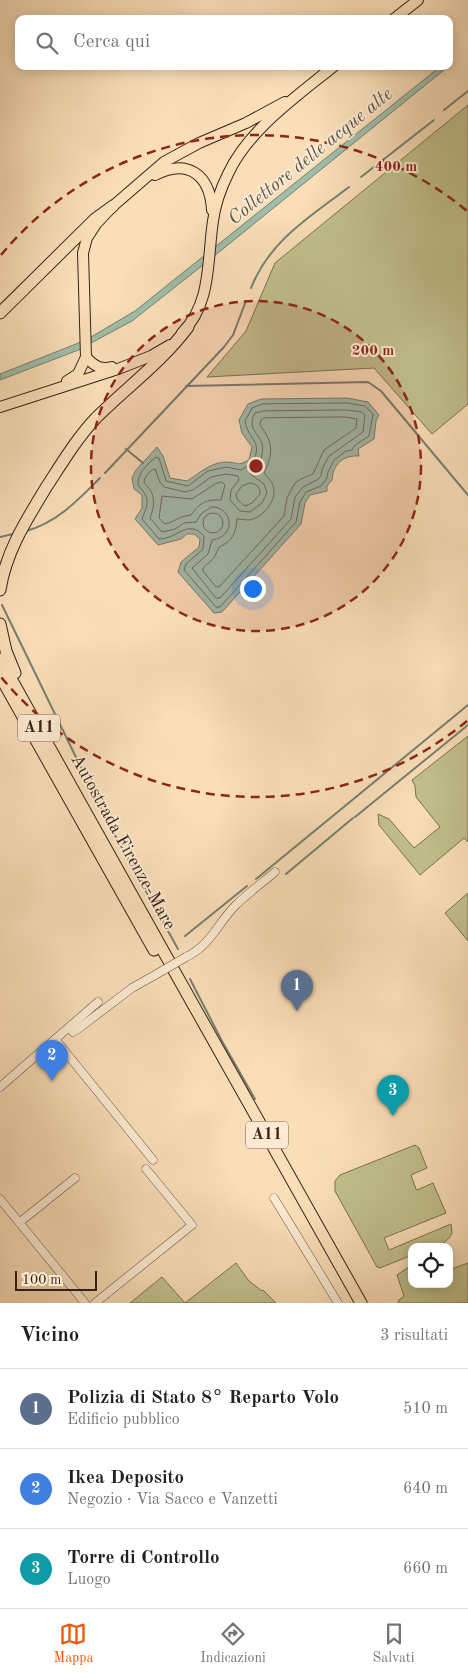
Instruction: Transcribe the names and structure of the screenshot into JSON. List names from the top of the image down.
{
  "streets": {
    "highway": ["A11", "Autostrada Firenze-Mare"]
  },
  "water": ["Collettore delle acque alte"],
  "scale_bar": "100 m",
  "page": {
    "search": "Cerca qui",
    "pins": ["1", "2", "3"],
    "scale": "100 m",
    "heading": ["Vicino", "3 risultati"],
    "list": [
      {
        "mark": "1",
        "name": "Polizia di Stato 8° Reparto Volo",
        "note": "Edificio pubblico",
        "value": "510 m"
      },
      {
        "mark": "2",
        "name": "Ikea Deposito",
        "note": "Negozio · Via Sacco e Vanzetti",
        "value": "640 m"
      },
      {
        "mark": "3",
        "name": "Torre di Controllo",
        "note": "Luogo",
        "value": "660 m"
      }
    ],
    "nav": ["Mappa", "Indicazioni", "Salvati"]
  },
  "rings": ["400 m", "200 m"]
}
